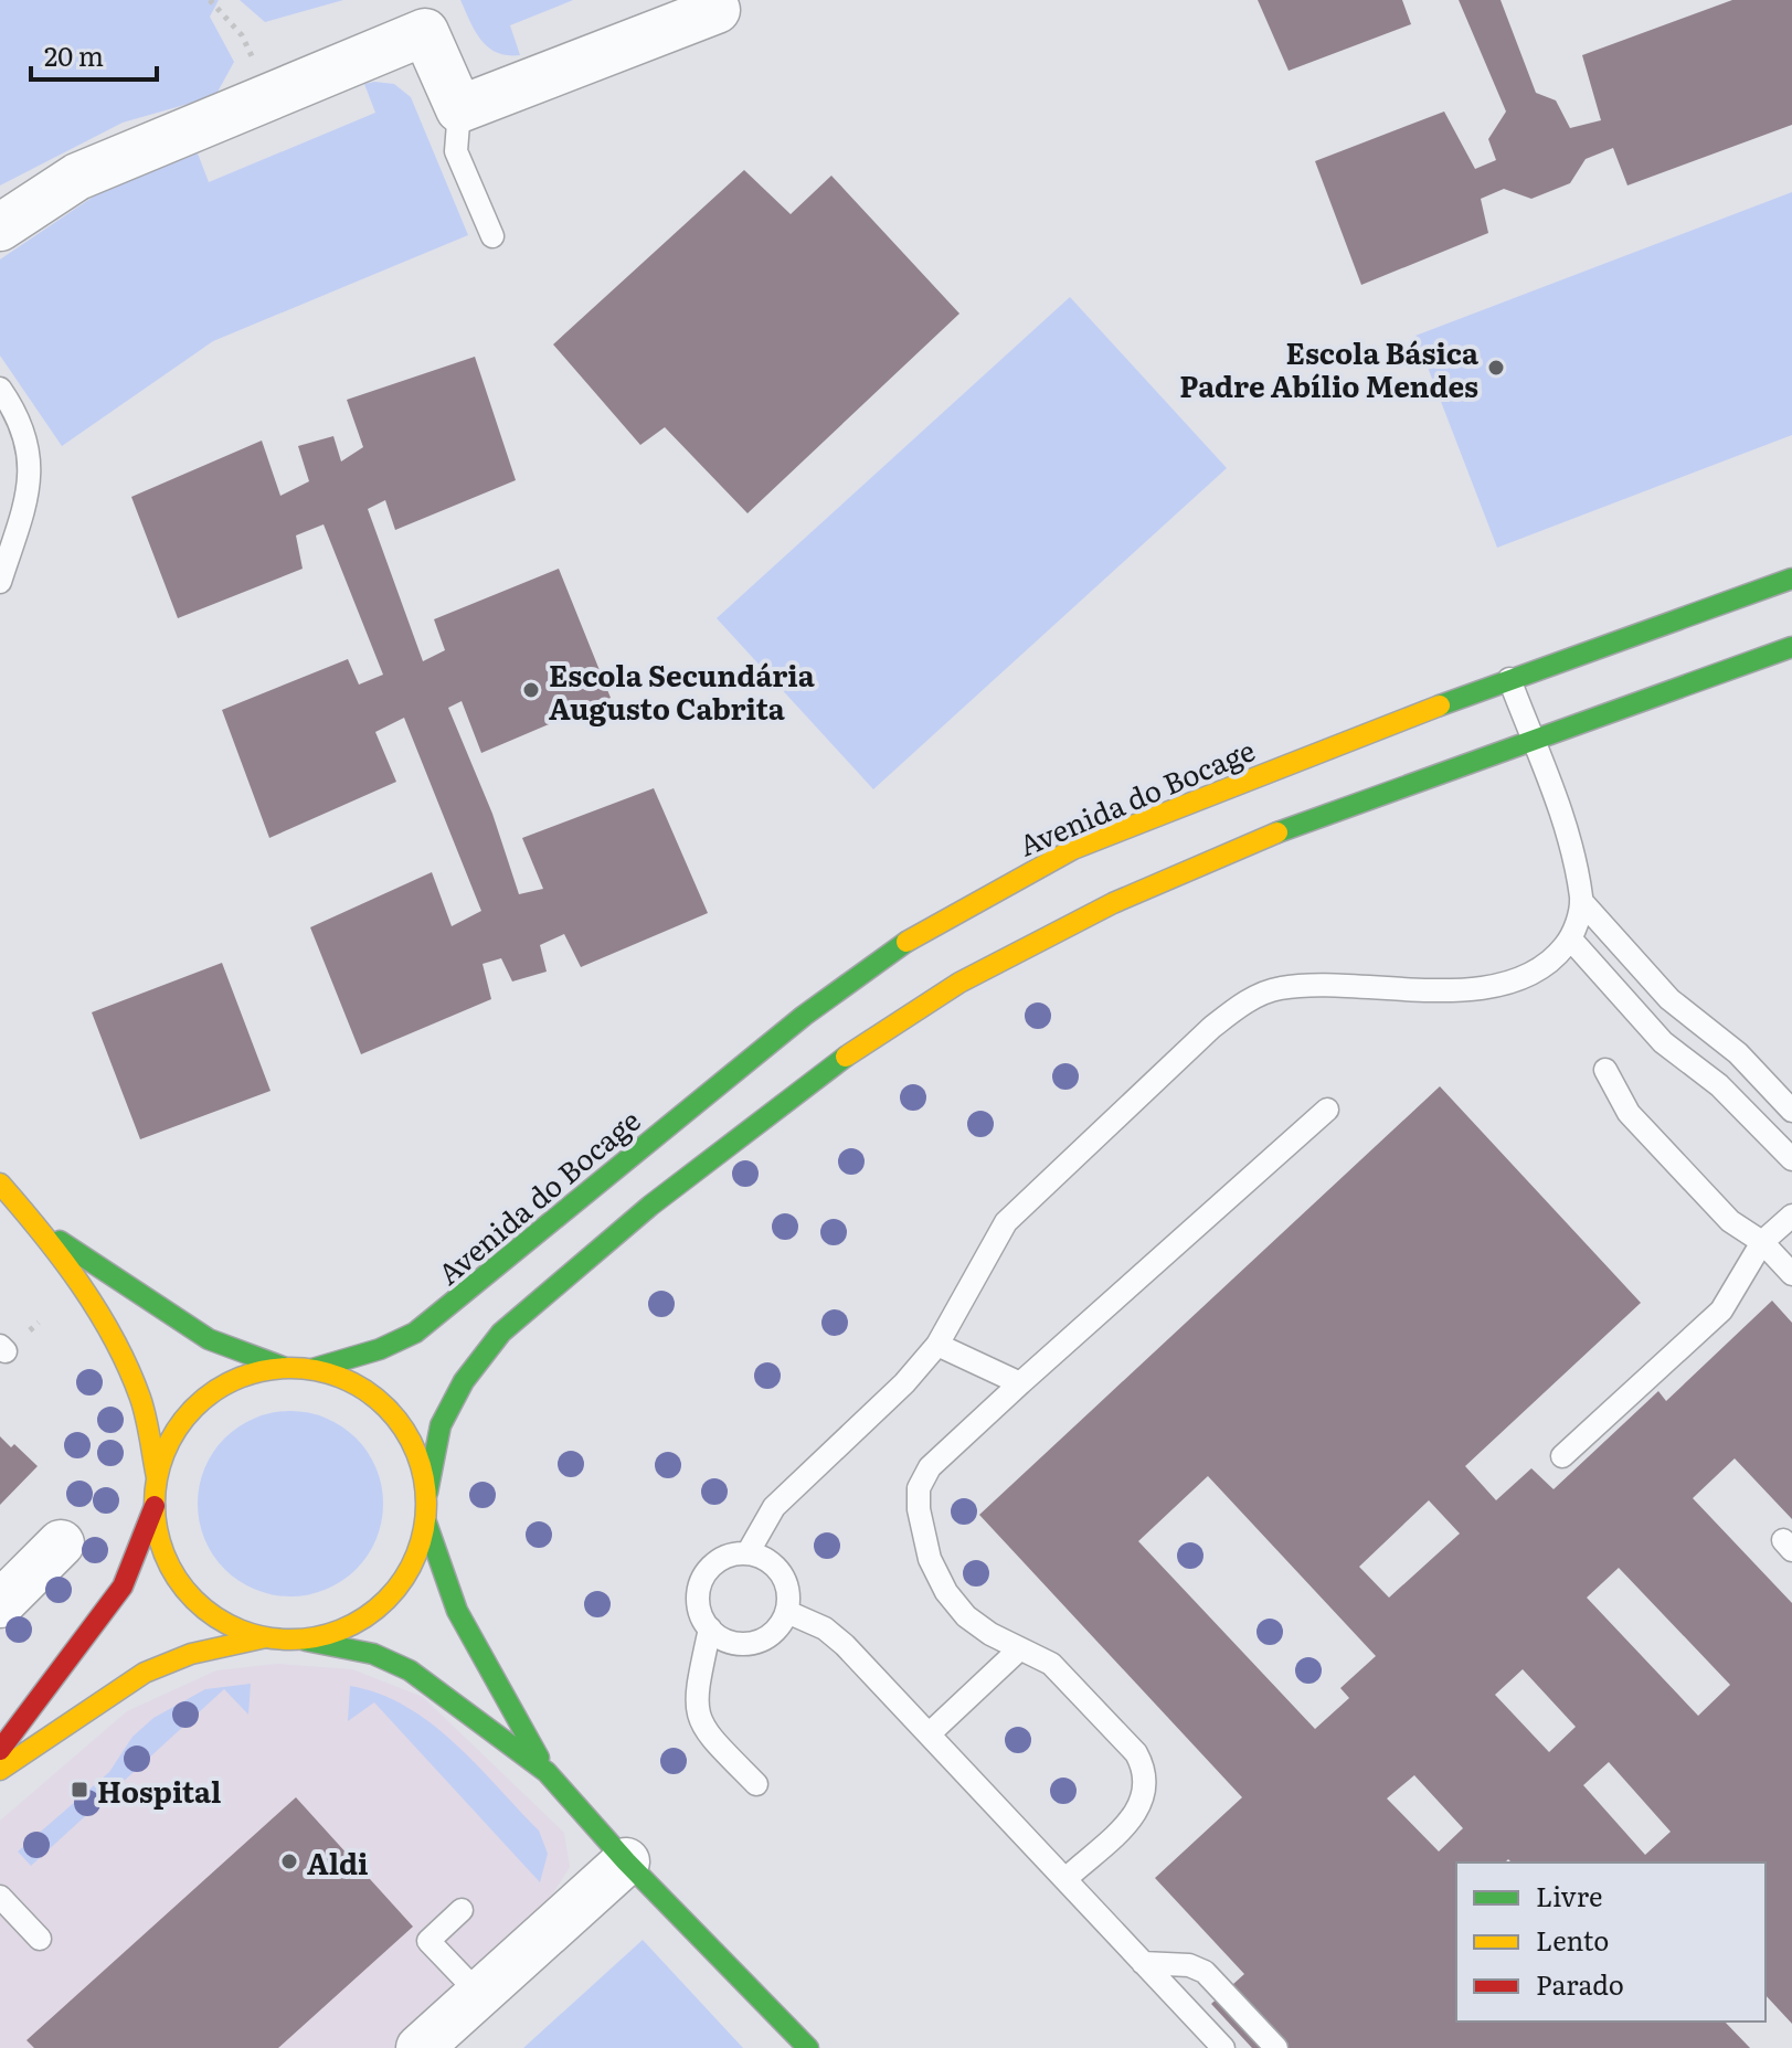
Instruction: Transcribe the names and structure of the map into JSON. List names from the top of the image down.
{
  "streets": {
    "main road": ["Avenida do Bocage"]
  },
  "places": {
    "other": ["Escola Básica Padre Abílio Mendes", "Escola Secundária Augusto Cabrita", "Aldi"],
    "transit": ["Hospital"]
  },
  "legend": ["Livre", "Lento", "Parado"],
  "scale_bar": "20 m"
}
